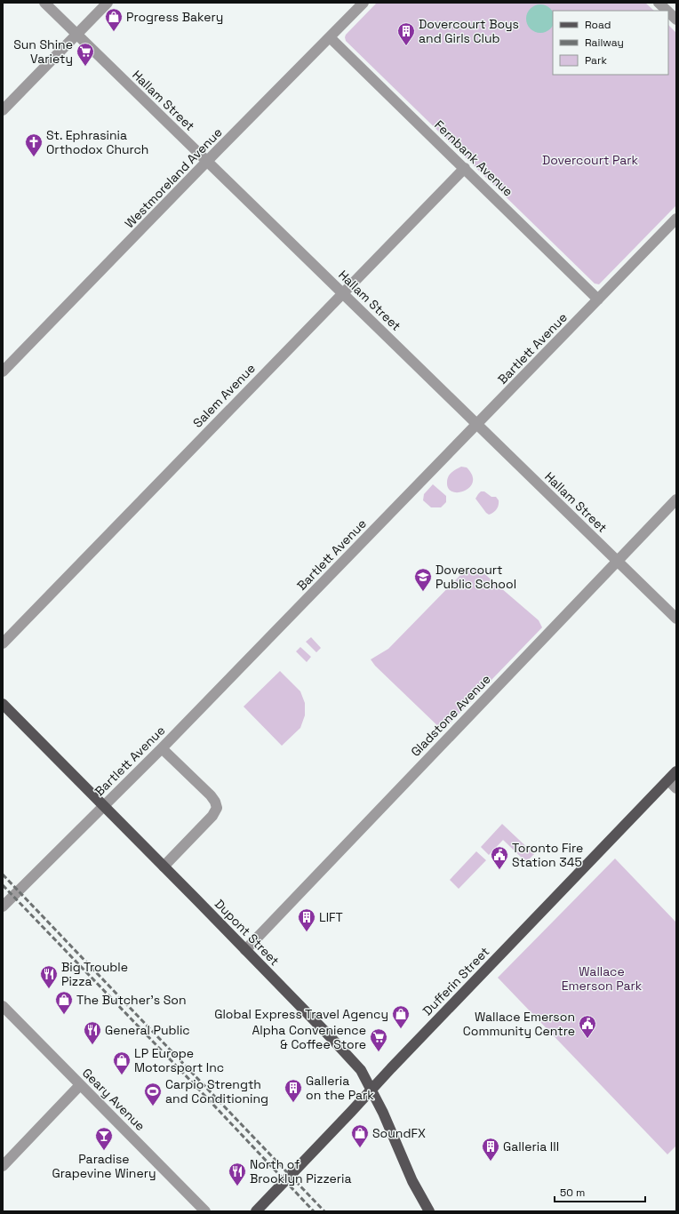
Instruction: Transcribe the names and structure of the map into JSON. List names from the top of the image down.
{
  "streets": {
    "main road": ["Dupont Street", "Dufferin Street"],
    "street": [
      "Hallam Street",
      "Fernbank Avenue",
      "Westmoreland Avenue",
      "Bartlett Avenue",
      "Salem Avenue",
      "Gladstone Avenue",
      "Geary Avenue"
    ]
  },
  "crossings": [
    ["Hallam Street", "Westmoreland Avenue"],
    ["Hallam Street", "Bartlett Avenue"],
    ["Hallam Street", "Salem Avenue"],
    ["Hallam Street", "Gladstone Avenue"],
    ["Fernbank Avenue", "Westmoreland Avenue"],
    ["Fernbank Avenue", "Bartlett Avenue"],
    ["Fernbank Avenue", "Salem Avenue"],
    ["Bartlett Avenue", "Dupont Street"],
    ["Gladstone Avenue", "Dupont Street"],
    ["Dupont Street", "Dufferin Street"]
  ],
  "parks": ["Dovercourt Park", "Wallace Emerson Park"],
  "places": {
    "shop": [
      "Progress Bakery",
      "The Butcher's Son",
      "Global Express Travel Agency",
      "LP Europe Motorsport Inc",
      "SoundFX"
    ],
    "building": [
      "Dovercourt Boys and Girls Club",
      "LIFT",
      "Galleria on the Park",
      "Galleria III"
    ],
    "supermarket": ["Sun Shine Variety", "Alpha Convenience & Coffee Store"],
    "church": ["St. Ephrasinia Orthodox Church"],
    "school or university": ["Dovercourt Public School"],
    "public building": ["Toronto Fire Station 345", "Wallace Emerson Community Centre"],
    "restaurant": ["Big Trouble Pizza", "General Public", "North of Brooklyn Pizzeria"],
    "sports": ["Carpio Strength and Conditioning"],
    "bar": ["Paradise Grapevine Winery"]
  },
  "legend": ["Road", "Railway", "Park"],
  "scale_bar": "50 m"
}
